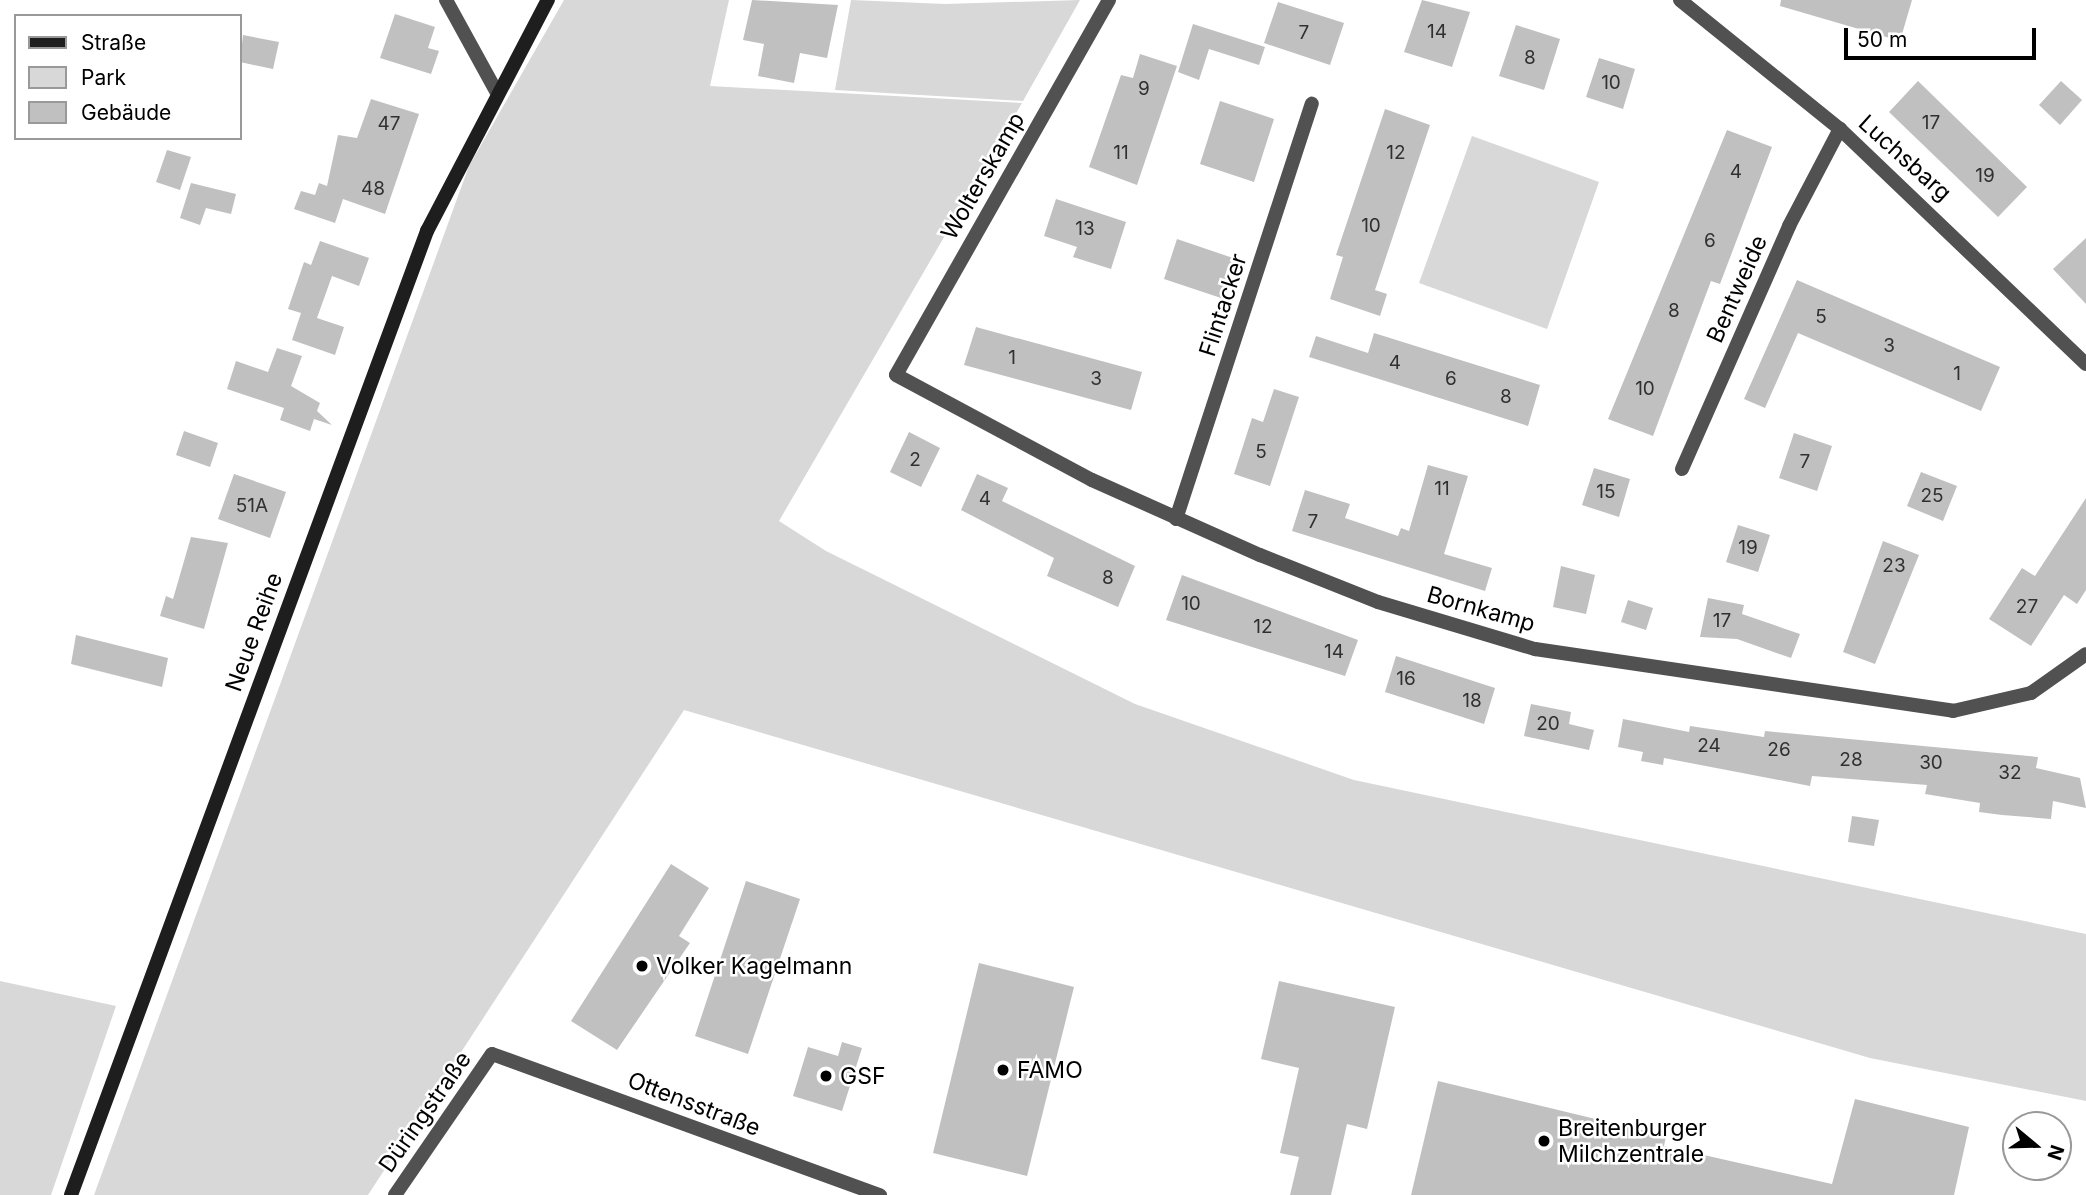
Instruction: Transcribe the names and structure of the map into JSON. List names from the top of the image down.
{
  "streets": {
    "street": [
      "Luchsbarg",
      "Wolterskamp",
      "Bentweide",
      "Flintacker",
      "Bornkamp",
      "Neue Reihe",
      "Ottensstraße",
      "Düringstraße"
    ]
  },
  "crossings": [
    ["Luchsbarg", "Bentweide"],
    ["Wolterskamp", "Bornkamp"],
    ["Flintacker", "Bornkamp"],
    ["Ottensstraße", "Düringstraße"]
  ],
  "places": [
    "Volker Kagelmann",
    "FAMO",
    "GSF",
    "Breitenburger Milchzentrale"
  ],
  "house_numbers": [
    "14",
    "7",
    "8",
    "10",
    "9",
    "17",
    "47",
    "11",
    "12",
    "4",
    "19",
    "48",
    "10",
    "13",
    "6",
    "8",
    "5",
    "3",
    "1",
    "4",
    "1",
    "3",
    "6",
    "10",
    "8",
    "5",
    "2",
    "7",
    "11",
    "15",
    "25",
    "4",
    "51A",
    "7",
    "19",
    "23",
    "8",
    "10",
    "27",
    "17",
    "12",
    "14",
    "16",
    "18",
    "20",
    "24",
    "26",
    "28",
    "30",
    "32"
  ],
  "legend": ["Straße", "Park", "Gebäude"],
  "scale_bar": "50 m",
  "north": "right"
}
